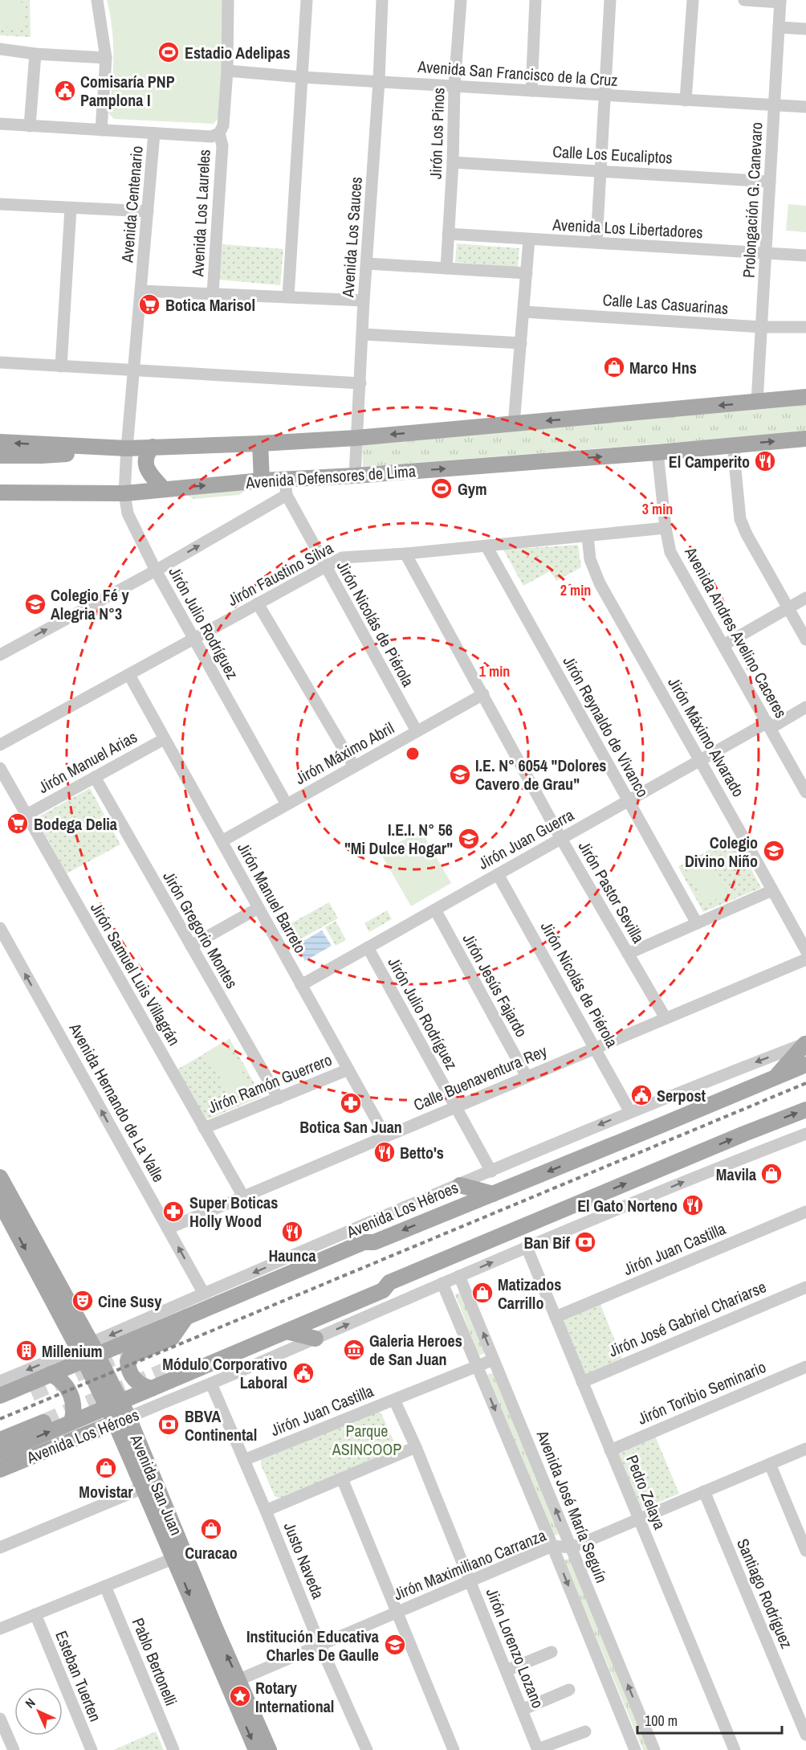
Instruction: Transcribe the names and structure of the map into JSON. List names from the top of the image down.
{
  "streets": {
    "main road": ["Avenida Defensores de Lima", "Avenida Los Héroes", "Avenida San Juan"],
    "street": [
      "Avenida San Francisco de la Cruz",
      "Jirón Los Pinos",
      "Calle Los Eucaliptos",
      "Prolongación G. Canevaro",
      "Avenida Centenario",
      "Avenida Los Laureles",
      "Avenida Los Libertadores",
      "Avenida Los Sauces",
      "Calle Las Casuarinas",
      "Jirón Faustino Silva",
      "Jirón Julio Rodríguez",
      "Jirón Nicolás de Piérola",
      "Avenida Andres Avelino Caceres",
      "Jirón Reynaldo de Vivanco",
      "Jirón Máximo Alvarado",
      "Jirón Máximo Abril",
      "Jirón Manuel Arias",
      "Jirón Juan Guerra",
      "Jirón Pastor Sevilla",
      "Jirón Manuel Barreto",
      "Jirón Gregorio Montes",
      "Jirón Samuel Luis Villagrán",
      "Jirón Jesús Fajardo",
      "Calle Buenaventura Rey",
      "Jirón Ramón Guerrero",
      "Avenida Hernando de La Valle",
      "Jirón Juan Castilla",
      "Jirón José Gabriel Chariarse",
      "Jirón Toribio Seminario",
      "Pedro Zelaya",
      "Avenida José María Seguín",
      "Justo Naveda",
      "Jirón Maximiliano Carranza",
      "Santiago Rodríguez",
      "Jirón Lorenzo Lozano",
      "Pablo Bertonelli",
      "Esteban Tuerten"
    ]
  },
  "crossings": [
    ["Avenida San Francisco de la Cruz", "Jirón Los Pinos"],
    ["Avenida San Francisco de la Cruz", "Prolongación G. Canevaro"],
    ["Avenida San Francisco de la Cruz", "Avenida Los Sauces"],
    ["Jirón Los Pinos", "Calle Los Eucaliptos"],
    ["Jirón Los Pinos", "Avenida Los Libertadores"],
    ["Calle Los Eucaliptos", "Prolongación G. Canevaro"],
    ["Prolongación G. Canevaro", "Avenida Los Libertadores"],
    ["Prolongación G. Canevaro", "Calle Las Casuarinas"],
    ["Avenida Centenario", "Avenida Los Laureles"],
    ["Avenida Centenario", "Jirón Julio Rodríguez"],
    ["Avenida Los Sauces", "Avenida Defensores de Lima"],
    ["Avenida Defensores de Lima", "Jirón Julio Rodríguez"],
    ["Avenida Defensores de Lima", "Jirón Nicolás de Piérola"],
    ["Avenida Defensores de Lima", "Avenida Andres Avelino Caceres"],
    ["Jirón Faustino Silva", "Jirón Julio Rodríguez"],
    ["Jirón Faustino Silva", "Jirón Nicolás de Piérola"],
    ["Jirón Faustino Silva", "Avenida Andres Avelino Caceres"],
    ["Jirón Faustino Silva", "Jirón Reynaldo de Vivanco"],
    ["Jirón Faustino Silva", "Jirón Máximo Alvarado"],
    ["Jirón Faustino Silva", "Jirón Pastor Sevilla"],
    ["Jirón Faustino Silva", "Jirón Manuel Barreto"],
    ["Jirón Julio Rodríguez", "Jirón Máximo Abril"],
    ["Jirón Julio Rodríguez", "Jirón Juan Guerra"],
    ["Jirón Julio Rodríguez", "Calle Buenaventura Rey"],
    ["Jirón Julio Rodríguez", "Avenida Los Héroes"],
    ["Jirón Nicolás de Piérola", "Jirón Máximo Abril"],
    ["Jirón Nicolás de Piérola", "Jirón Juan Guerra"],
    ["Jirón Nicolás de Piérola", "Calle Buenaventura Rey"],
    ["Jirón Nicolás de Piérola", "Avenida Los Héroes"],
    ["Avenida Andres Avelino Caceres", "Jirón Juan Guerra"],
    ["Jirón Reynaldo de Vivanco", "Jirón Juan Guerra"],
    ["Jirón Máximo Alvarado", "Jirón Juan Guerra"],
    ["Jirón Máximo Abril", "Jirón Pastor Sevilla"],
    ["Jirón Máximo Abril", "Jirón Manuel Barreto"],
    ["Jirón Manuel Arias", "Jirón Manuel Barreto"],
    ["Jirón Manuel Arias", "Jirón Gregorio Montes"],
    ["Jirón Manuel Arias", "Jirón Samuel Luis Villagrán"],
    ["Jirón Juan Guerra", "Jirón Pastor Sevilla"],
    ["Jirón Juan Guerra", "Jirón Manuel Barreto"],
    ["Jirón Juan Guerra", "Jirón Jesús Fajardo"],
    ["Jirón Pastor Sevilla", "Calle Buenaventura Rey"],
    ["Jirón Manuel Barreto", "Calle Buenaventura Rey"],
    ["Jirón Manuel Barreto", "Jirón Ramón Guerrero"],
    ["Jirón Gregorio Montes", "Jirón Ramón Guerrero"],
    ["Jirón Samuel Luis Villagrán", "Calle Buenaventura Rey"],
    ["Jirón Samuel Luis Villagrán", "Jirón Ramón Guerrero"],
    ["Jirón Jesús Fajardo", "Calle Buenaventura Rey"],
    ["Calle Buenaventura Rey", "Avenida Hernando de La Valle"],
    ["Avenida Hernando de La Valle", "Avenida Los Héroes"],
    ["Avenida Los Héroes", "Avenida San Juan"],
    ["Avenida Los Héroes", "Pedro Zelaya"],
    ["Avenida Los Héroes", "Avenida José María Seguín"],
    ["Avenida Los Héroes", "Justo Naveda"],
    ["Jirón Juan Castilla", "Pedro Zelaya"],
    ["Jirón Juan Castilla", "Avenida José María Seguín"],
    ["Jirón Juan Castilla", "Justo Naveda"],
    ["Jirón Juan Castilla", "Jirón Lorenzo Lozano"],
    ["Jirón José Gabriel Chariarse", "Pedro Zelaya"],
    ["Jirón Toribio Seminario", "Pedro Zelaya"],
    ["Avenida San Juan", "Jirón Maximiliano Carranza"],
    ["Pedro Zelaya", "Jirón Maximiliano Carranza"],
    ["Avenida José María Seguín", "Jirón Maximiliano Carranza"],
    ["Justo Naveda", "Jirón Maximiliano Carranza"],
    ["Jirón Maximiliano Carranza", "Santiago Rodríguez"],
    ["Jirón Maximiliano Carranza", "Jirón Lorenzo Lozano"]
  ],
  "one_way": ["Avenida Hernando de La Valle"],
  "parks": ["Parque ASINCOOP"],
  "places": {
    "sports": ["Estadio Adelipas", "Gym"],
    "public building": ["Comisaría PNP Pamplona I", "Serpost", "Módulo Corporativo Laboral"],
    "supermarket": ["Botica Marisol", "Bodega Delia"],
    "shop": [
      "Marco Hns",
      "Mavila",
      "Matizados Carrillo",
      "Movistar",
      "Curacao"
    ],
    "restaurant": [
      "El Camperito",
      "Betto's",
      "El Gato Norteno",
      "Haunca"
    ],
    "school or university": [
      "Colegio Fé y Alegria N°3",
      "I.E. N° 6054 \"Dolores Cavero de Grau\"",
      "I.E.I. N° 56 \"Mi Dulce Hogar\"",
      "Colegio Divino Niño",
      "Institución Educativa Charles De Gaulle"
    ],
    "pharmacy": ["Botica San Juan", "Super Boticas Holly Wood"],
    "bank": ["Ban Bif", "BBVA Continental"],
    "theatre": ["Cine Susy"],
    "museum": ["Galeria Heroes de San Juan"],
    "building": ["Millenium"],
    "place": ["Rotary International"]
  },
  "scale_bar": "100 m",
  "north": "top left",
  "rings": ["3 min", "2 min", "1 min"]
}
